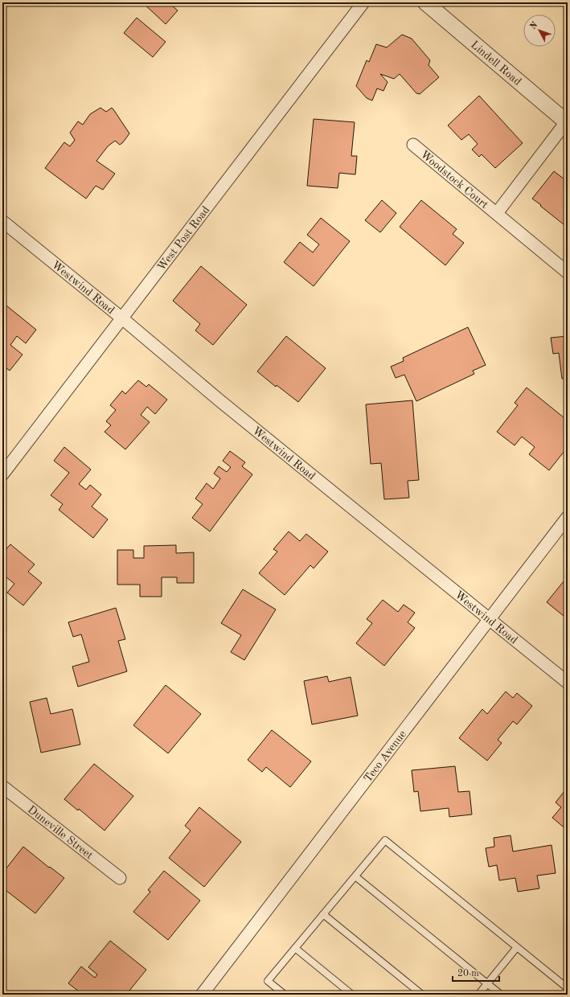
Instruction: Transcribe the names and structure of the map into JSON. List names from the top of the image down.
{
  "streets": {
    "street": [
      "Lindell Road",
      "Woodstock Court",
      "West Post Road",
      "Westwind Road",
      "Teco Avenue",
      "Duneville Street"
    ]
  },
  "crossings": [
    ["Lindell Road", "Woodstock Court"],
    ["West Post Road", "Westwind Road"],
    ["Westwind Road", "Teco Avenue"]
  ],
  "scale_bar": "20 m",
  "north": "top left"
}
